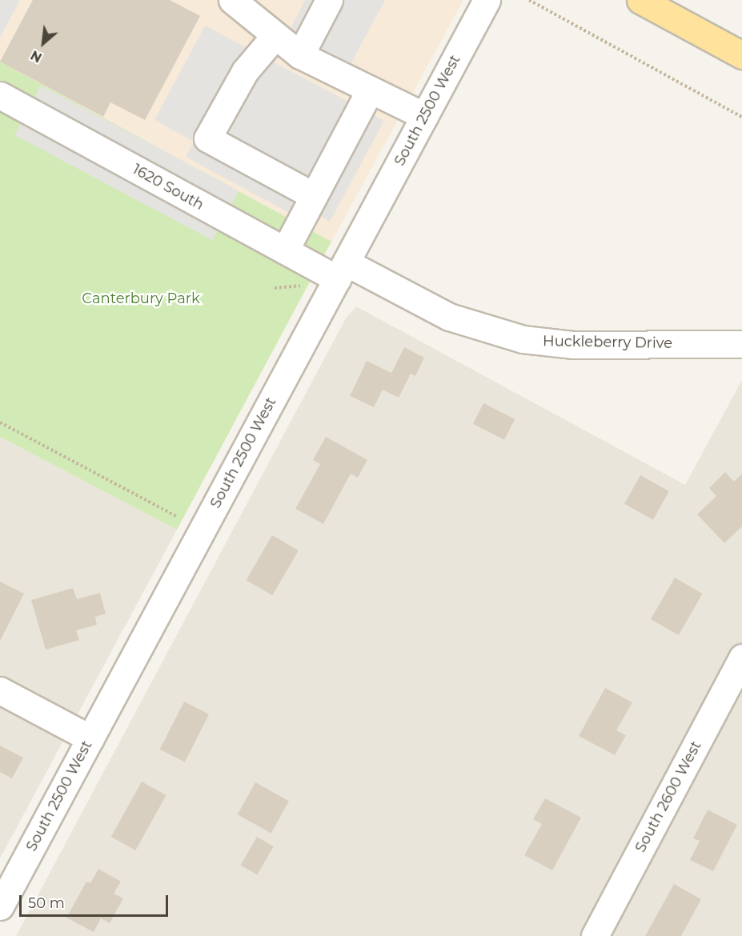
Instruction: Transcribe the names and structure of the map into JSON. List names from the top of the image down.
{
  "streets": {
    "street": [
      "South 2500 West",
      "1620 South",
      "Huckleberry Drive",
      "South 2600 West"
    ]
  },
  "crossings": [
    ["South 2500 West", "1620 South"],
    ["South 2500 West", "Huckleberry Drive"],
    ["1620 South", "Huckleberry Drive"]
  ],
  "parks": ["Canterbury Park"],
  "scale_bar": "50 m",
  "north": "bottom left"
}
